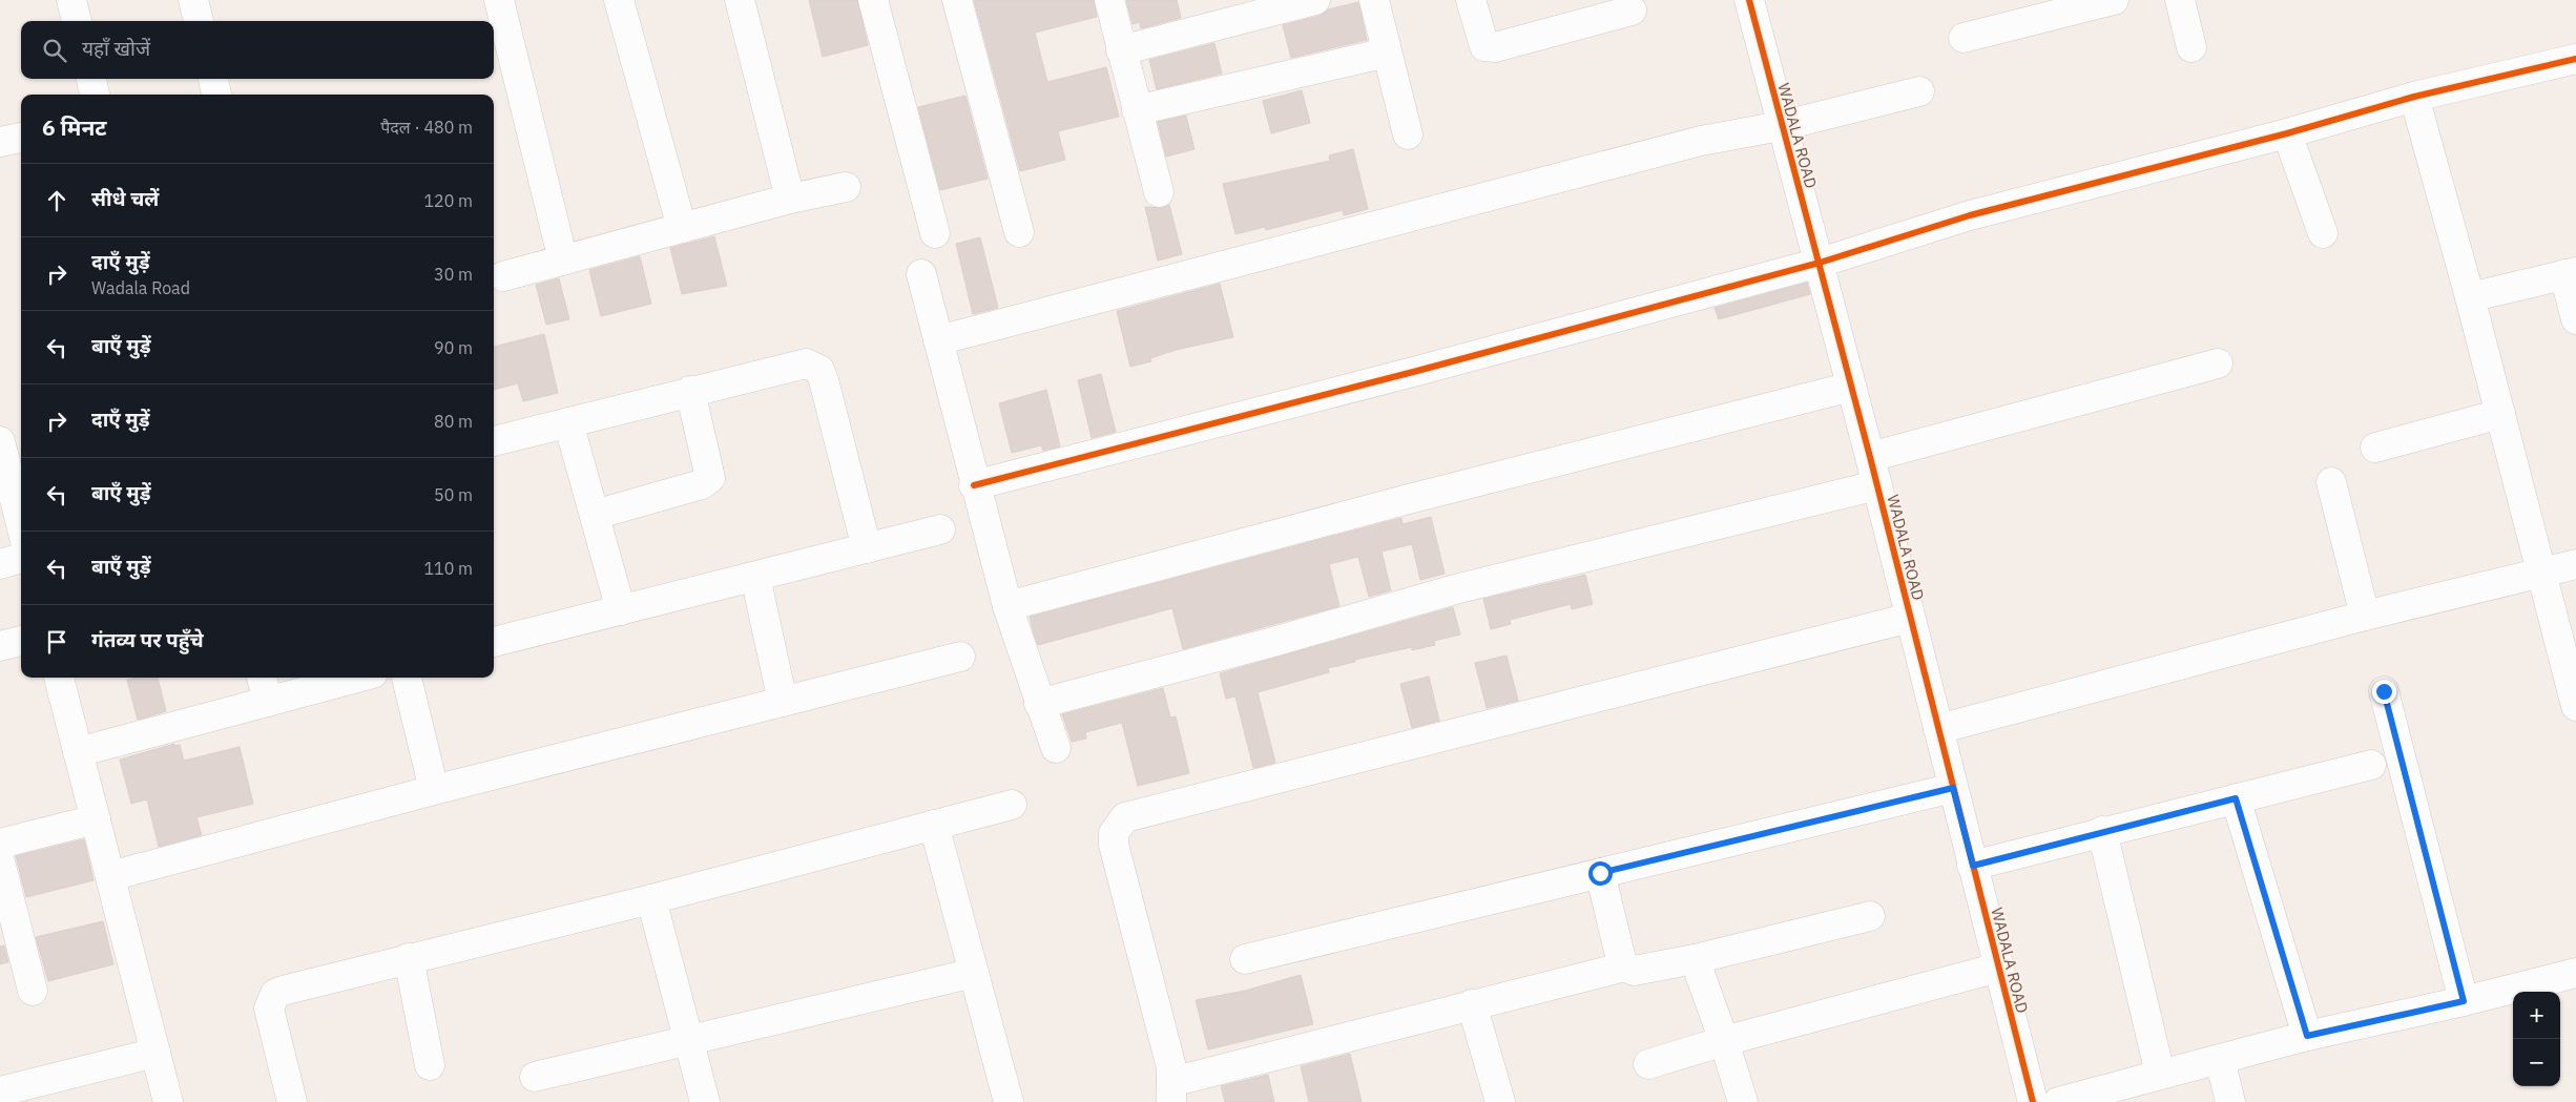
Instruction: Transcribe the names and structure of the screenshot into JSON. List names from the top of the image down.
{
  "streets": {
    "street": ["WADALA ROAD"]
  },
  "page": {
    "search": "यहाँ खोजें",
    "heading": ["6 मिनट", "पैदल · 480 m"],
    "list": [
      ["सीधे चलें", "120 m"],
      ["दाएँ मुड़ें", "Wadala Road", "30 m"],
      ["बाएँ मुड़ें", "90 m"],
      ["दाएँ मुड़ें", "80 m"],
      ["बाएँ मुड़ें", "50 m"],
      ["बाएँ मुड़ें", "110 m"],
      "गंतव्य पर पहुँचे"
    ],
    "map_buttons": ["+", "−"]
  }
}
